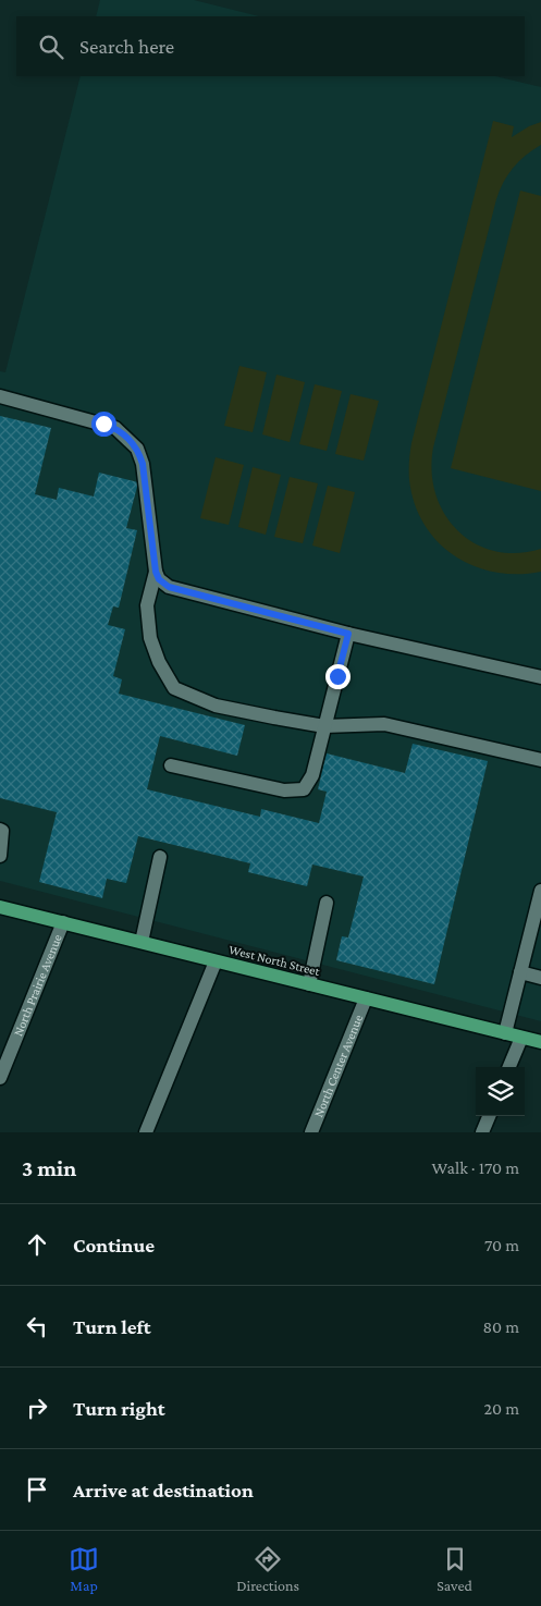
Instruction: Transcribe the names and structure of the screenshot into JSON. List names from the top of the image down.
{
  "streets": {
    "main road": ["West North Street"],
    "street": ["North Prairie Avenue", "North Center Avenue"]
  },
  "crossings": [
    ["West North Street", "North Prairie Avenue"],
    ["West North Street", "North Center Avenue"]
  ],
  "page": {
    "search": "Search here",
    "heading": ["3 min", "Walk · 170 m"],
    "list": [
      ["Continue", "70 m"],
      ["Turn left", "80 m"],
      ["Turn right", "20 m"],
      "Arrive at destination"
    ],
    "nav": ["Map", "Directions", "Saved"]
  }
}
